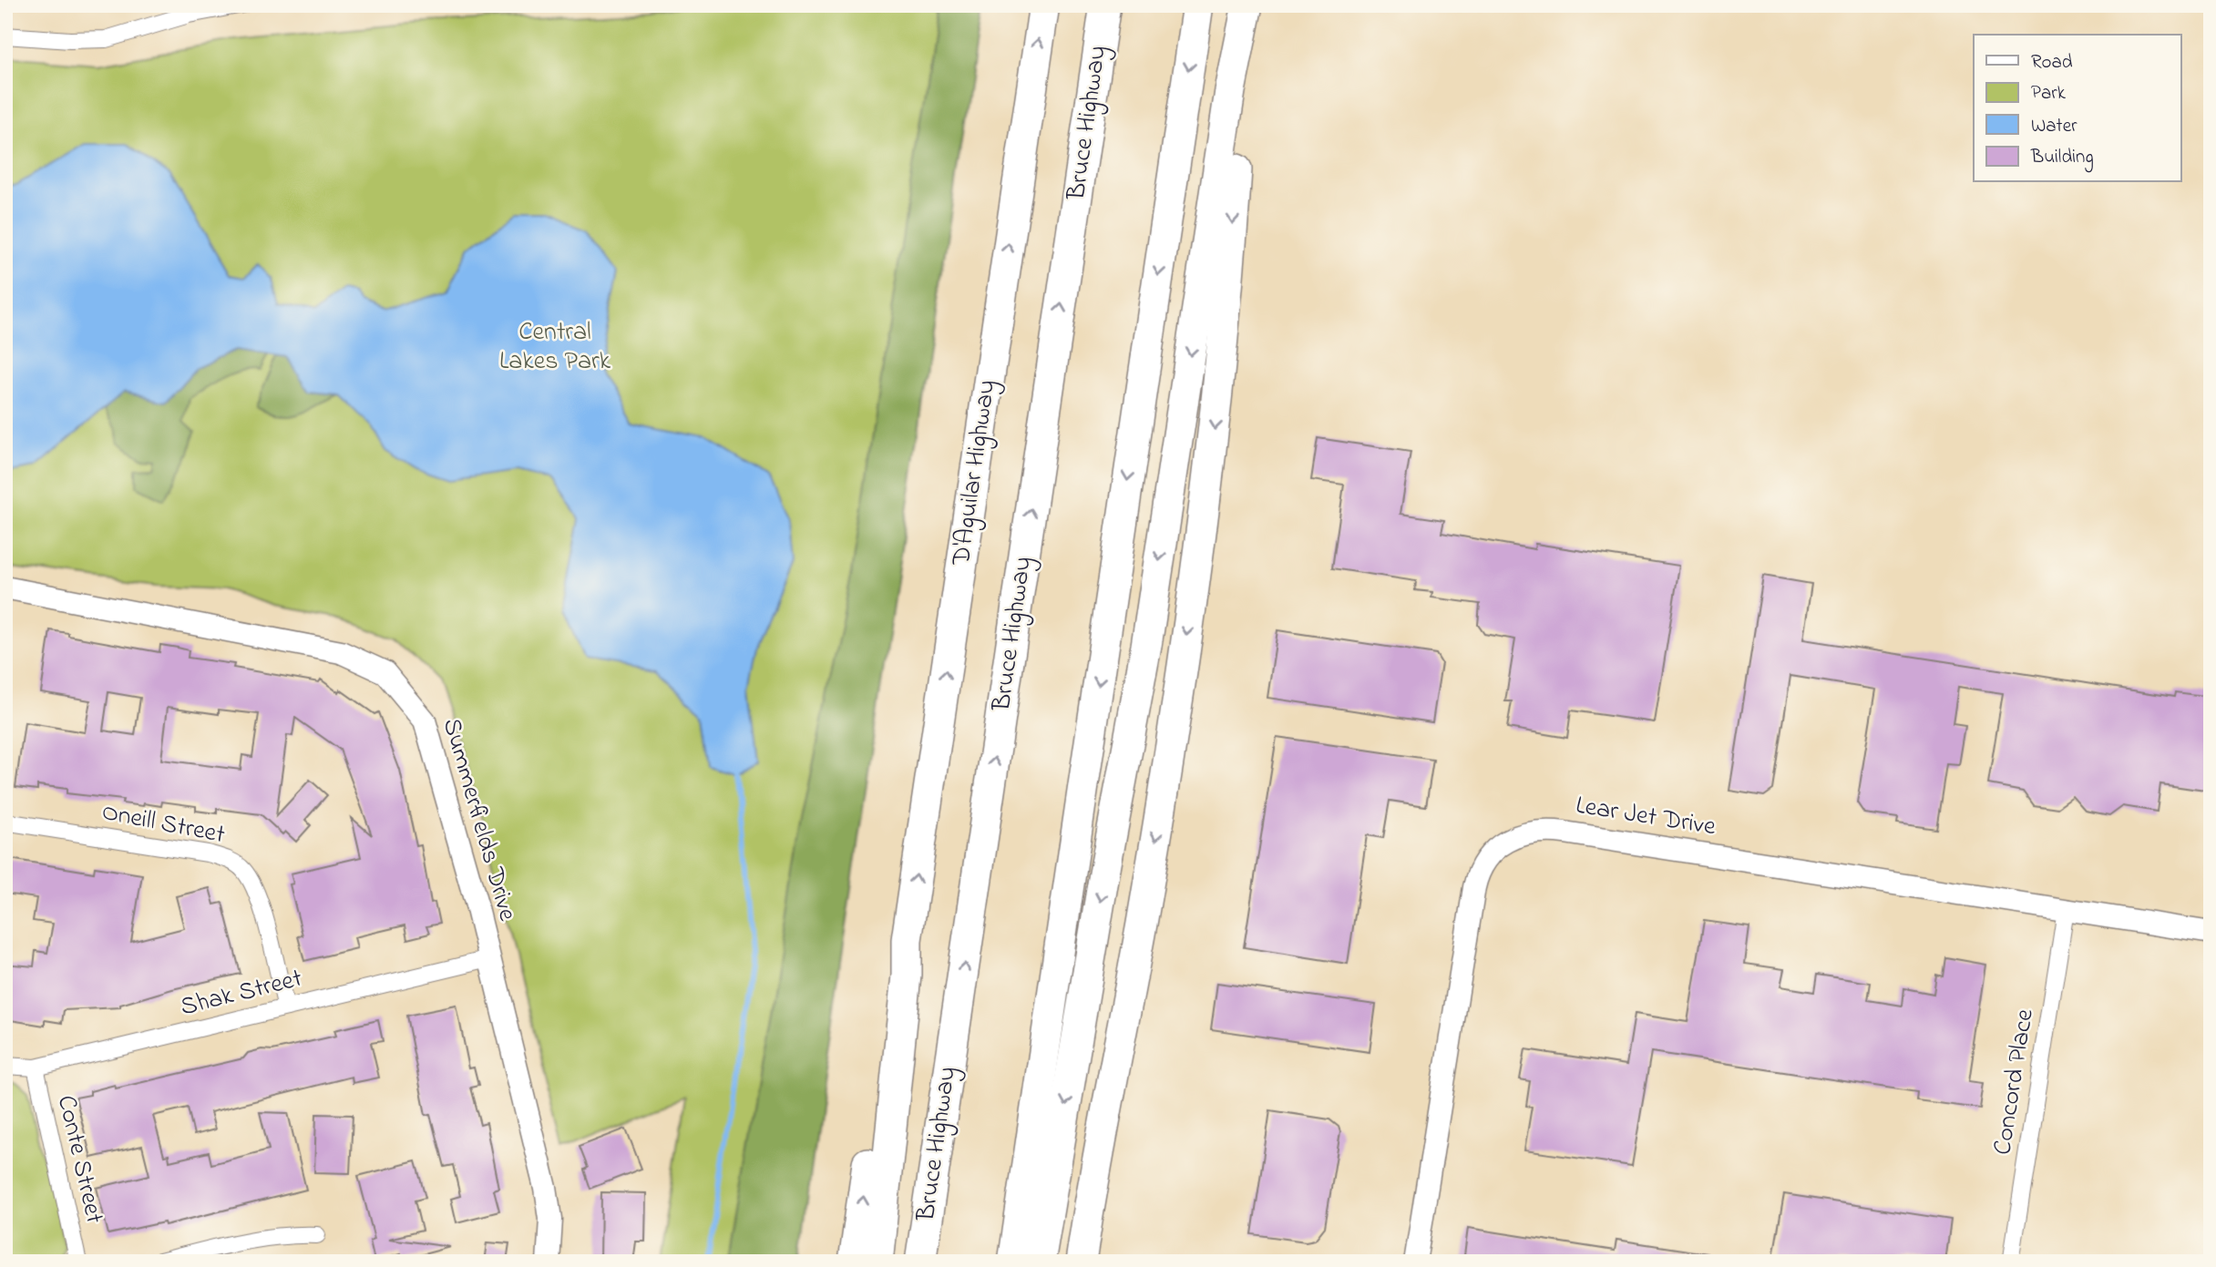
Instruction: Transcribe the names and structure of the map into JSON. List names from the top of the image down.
{
  "streets": {
    "highway": ["Bruce Highway", "D'Aguilar Highway"],
    "street": [
      "Lear Jet Drive",
      "Summerfields Drive",
      "Oneill Street",
      "Shak Street",
      "Concord Place",
      "Conte Street"
    ]
  },
  "crossings": [
    ["Lear Jet Drive", "Concord Place"],
    ["Summerfields Drive", "Shak Street"],
    ["Oneill Street", "Shak Street"],
    ["Shak Street", "Conte Street"]
  ],
  "parks": ["Central Lakes Park"],
  "legend": [
    "Road",
    "Park",
    "Water",
    "Building"
  ]
}
